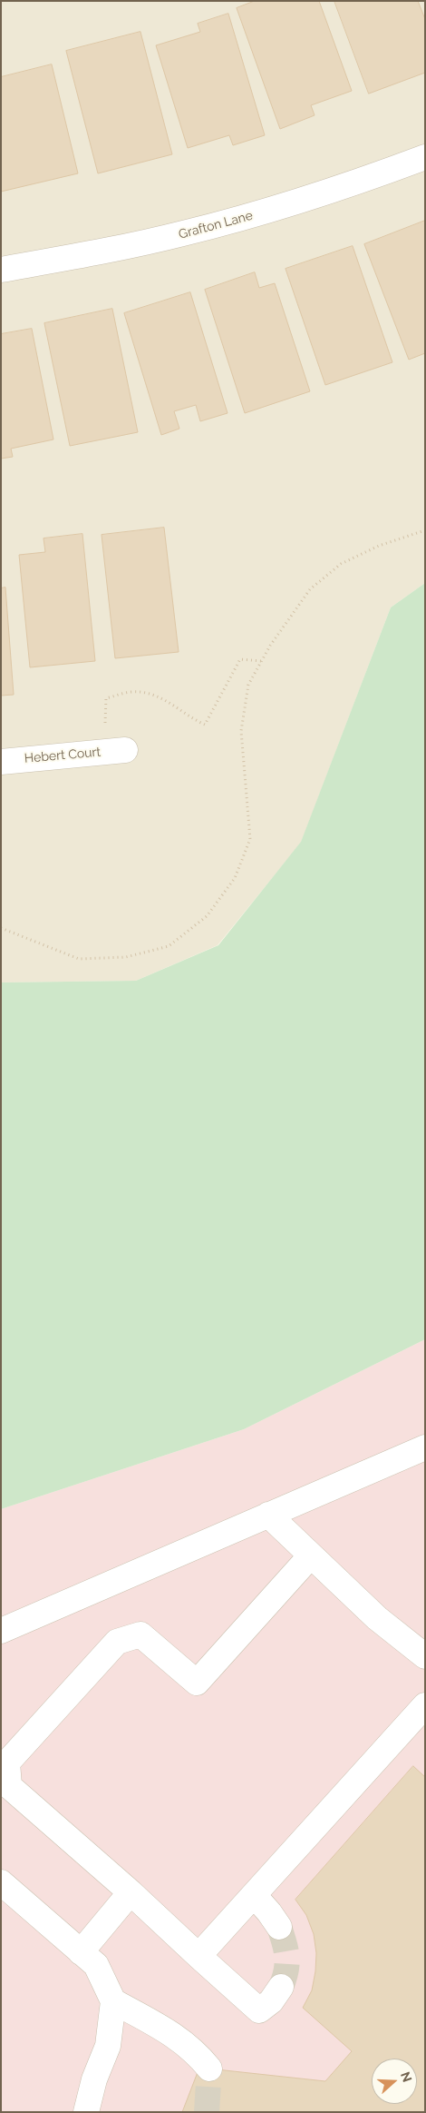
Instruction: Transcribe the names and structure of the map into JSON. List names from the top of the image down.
{
  "streets": {
    "street": ["Grafton Lane", "Hebert Court"]
  },
  "north": "right"
}
